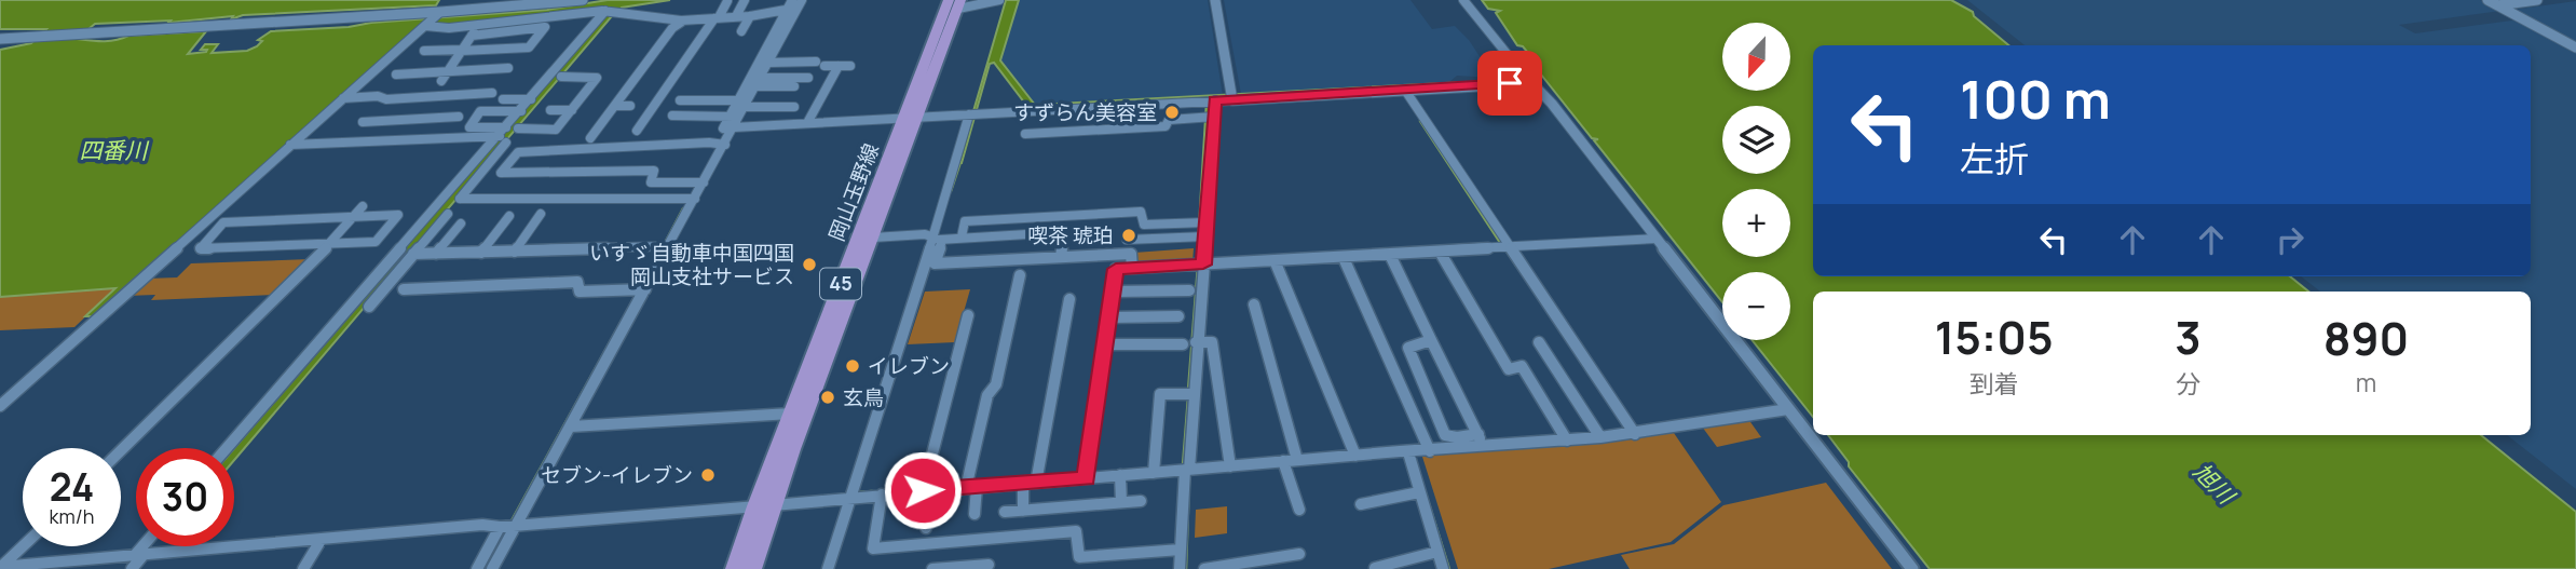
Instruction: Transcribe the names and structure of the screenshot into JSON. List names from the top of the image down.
{
  "streets": {
    "main road": ["岡山玉野線", "45"]
  },
  "water": ["四番川", "旭川"],
  "places": [
    "すずらん美容室",
    "喫茶 琥珀",
    "いすゞ自動車中国四国 岡山支社サービス",
    "イレブン",
    "玄鳥",
    "セブン-イレブン"
  ],
  "north": "bottom",
  "page": {
    "map_buttons": ["+", "−"],
    "turn": ["100 m", "左折"],
    "eta": [
      "15:05",
      "到着",
      "3",
      "分",
      "890",
      "m"
    ],
    "speed": "24 km/h",
    "limit": "30"
  }
}
